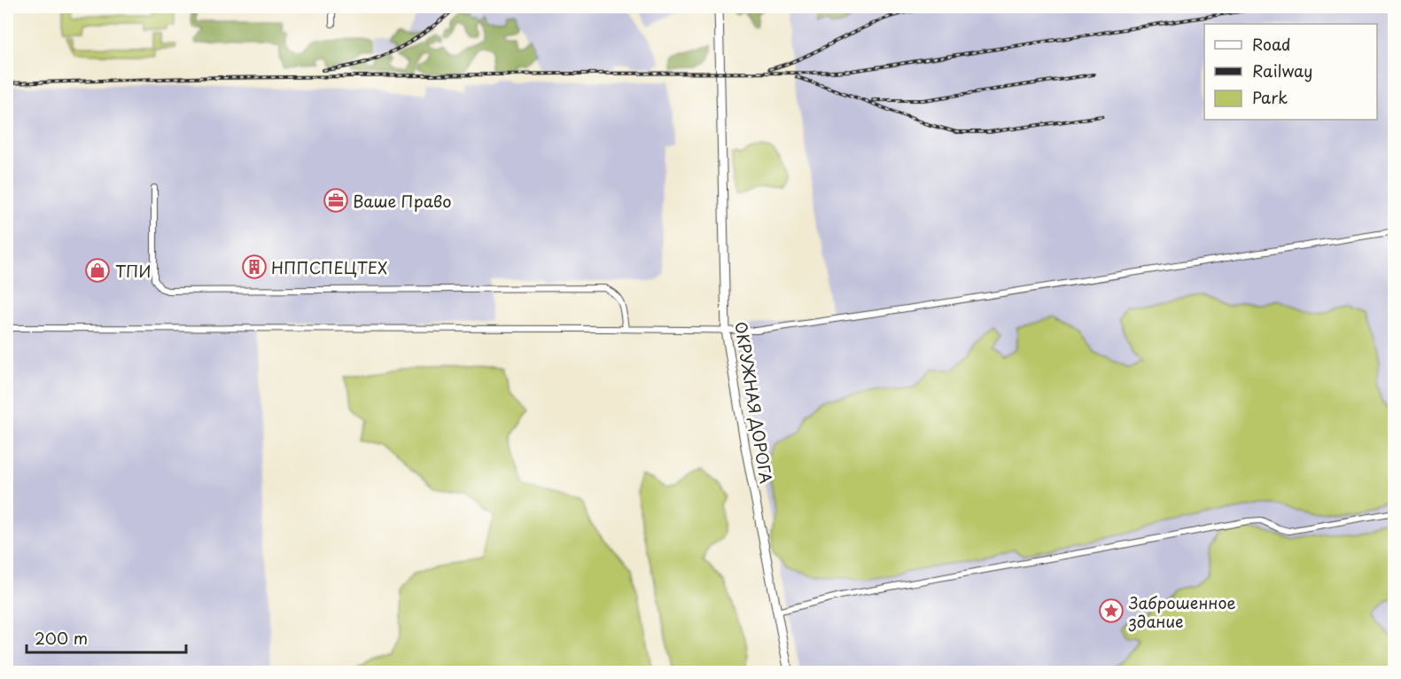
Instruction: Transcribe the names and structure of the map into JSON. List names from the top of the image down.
{
  "streets": {
    "main road": ["ОКРУЖНАЯ ДОРОГА"]
  },
  "places": {
    "office": ["Ваше Право"],
    "building": ["НППСПЕЦТЕХ"],
    "shop": ["ТПИ"],
    "place": ["Заброшенное здание"]
  },
  "legend": ["Road", "Railway", "Park"],
  "scale_bar": "200 m"
}
